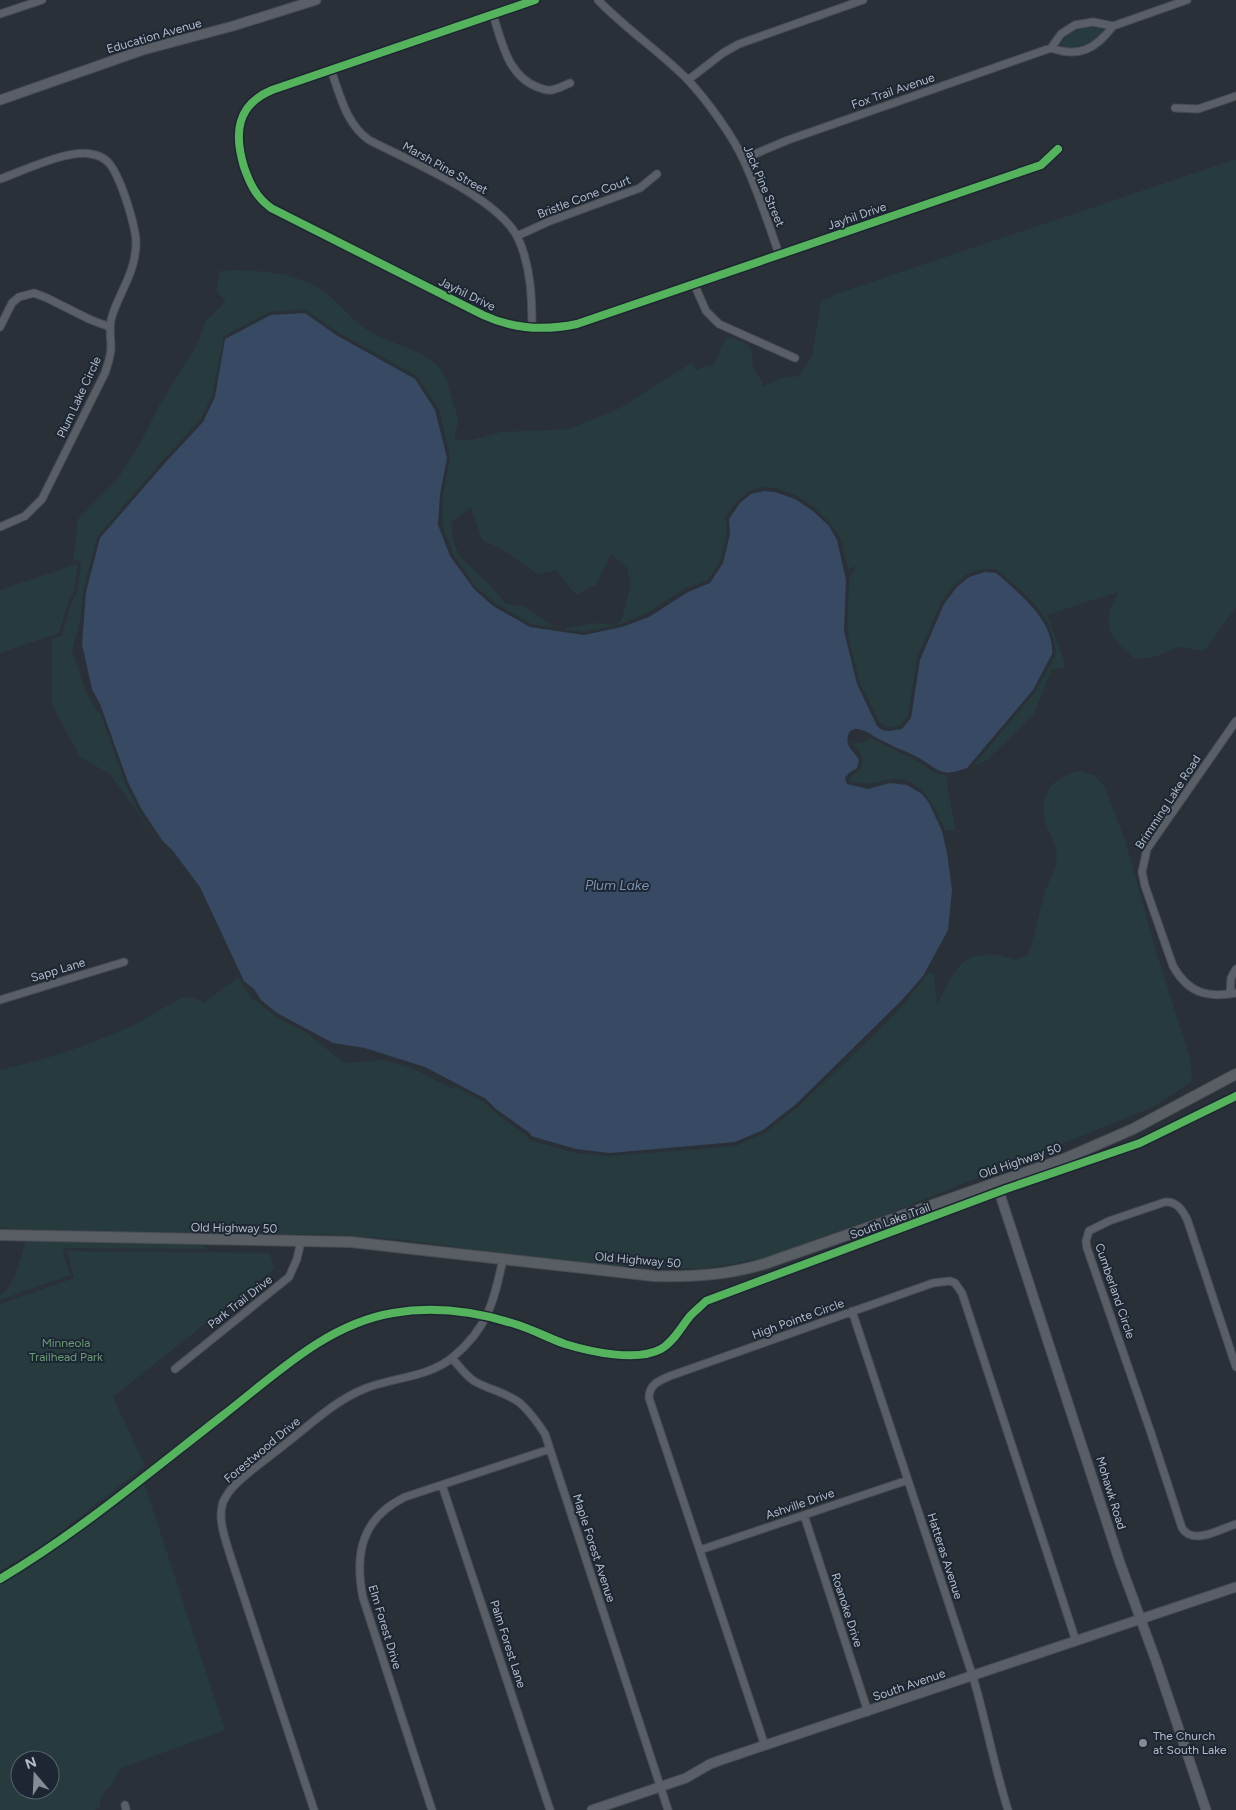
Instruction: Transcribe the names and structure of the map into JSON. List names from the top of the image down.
{
  "streets": {
    "main road": ["Old Highway 50"],
    "street": [
      "Education Avenue",
      "Fox Trail Avenue",
      "Marsh Pine Street",
      "Jack Pine Street",
      "Bristle Cone Court",
      "Jayhil Drive",
      "Plum Lake Circle",
      "Brimming Lake Road",
      "Sapp Lane",
      "Cumberland Circle",
      "Park Trail Drive",
      "High Pointe Circle",
      "Forestwood Drive",
      "Mohawk Road",
      "Ashville Drive",
      "Maple Forest Avenue",
      "Hatteras Avenue",
      "Roanoke Drive",
      "Elm Forest Drive",
      "Palm Forest Lane",
      "South Avenue"
    ],
    "cycle path": ["South Lake Trail"]
  },
  "crossings": [
    ["Fox Trail Avenue", "Jack Pine Street"],
    ["Marsh Pine Street", "Bristle Cone Court"],
    ["Marsh Pine Street", "Jayhil Drive"],
    ["Jack Pine Street", "Jayhil Drive"],
    ["Old Highway 50", "Park Trail Drive"],
    ["Old Highway 50", "Forestwood Drive"],
    ["Old Highway 50", "Mohawk Road"],
    ["High Pointe Circle", "Ashville Drive"],
    ["High Pointe Circle", "Hatteras Avenue"],
    ["High Pointe Circle", "South Avenue"],
    ["Forestwood Drive", "Maple Forest Avenue"],
    ["Mohawk Road", "South Avenue"],
    ["Ashville Drive", "Hatteras Avenue"],
    ["Ashville Drive", "Roanoke Drive"],
    ["Maple Forest Avenue", "Elm Forest Drive"],
    ["Maple Forest Avenue", "South Avenue"],
    ["Hatteras Avenue", "South Avenue"],
    ["Roanoke Drive", "South Avenue"],
    ["Elm Forest Drive", "Palm Forest Lane"]
  ],
  "water": ["Plum Lake"],
  "parks": ["Minneola Trailhead Park"],
  "places": ["The Church at South Lake"],
  "north": "top"
}
